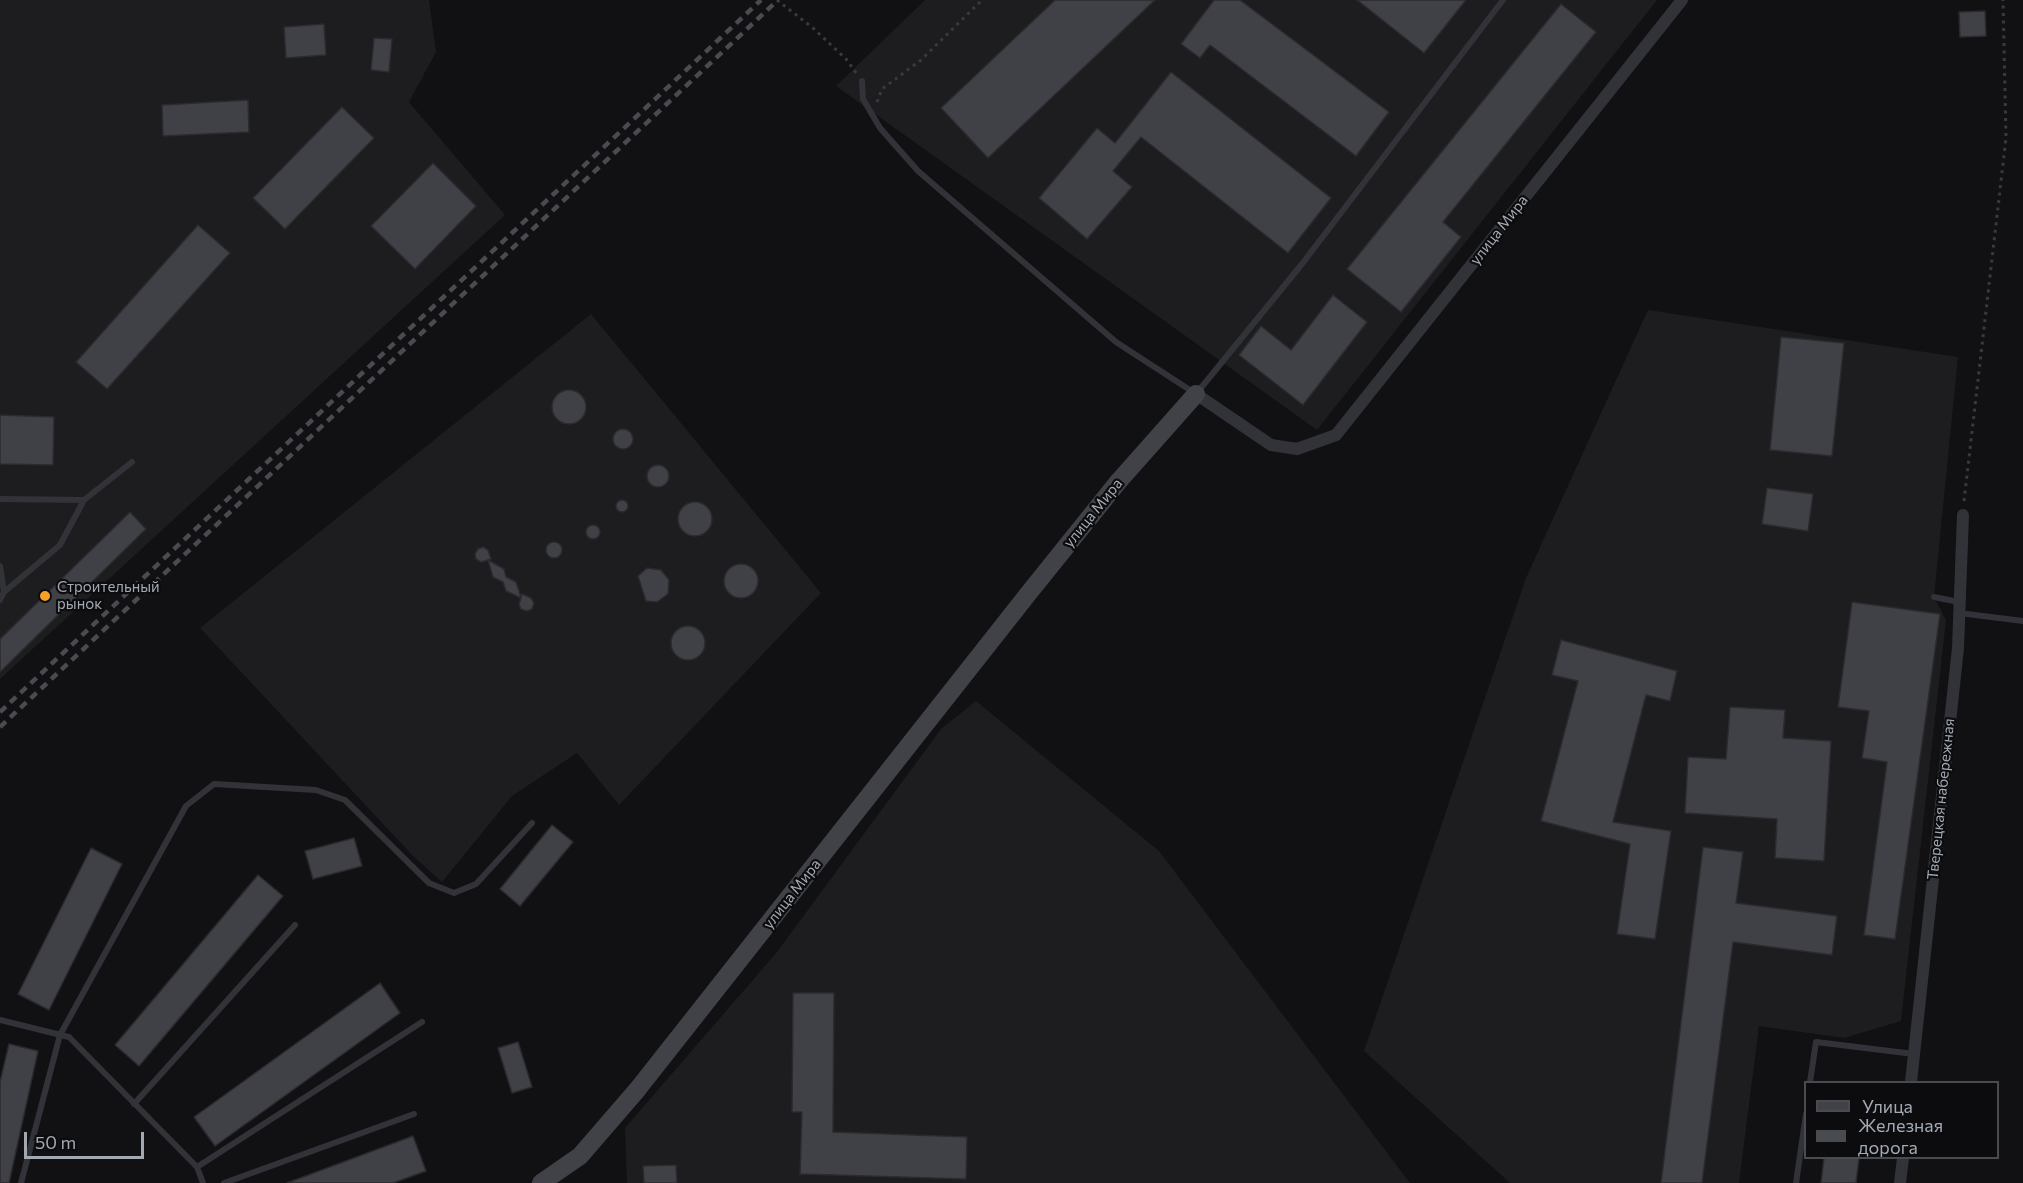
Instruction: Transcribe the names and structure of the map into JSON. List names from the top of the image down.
{
  "streets": {
    "street": ["улица Мира", "Тверецкая набережная"]
  },
  "places": ["Строительный рынок"],
  "legend": ["Улица", "Железная дорога"],
  "scale_bar": "50 m"
}
